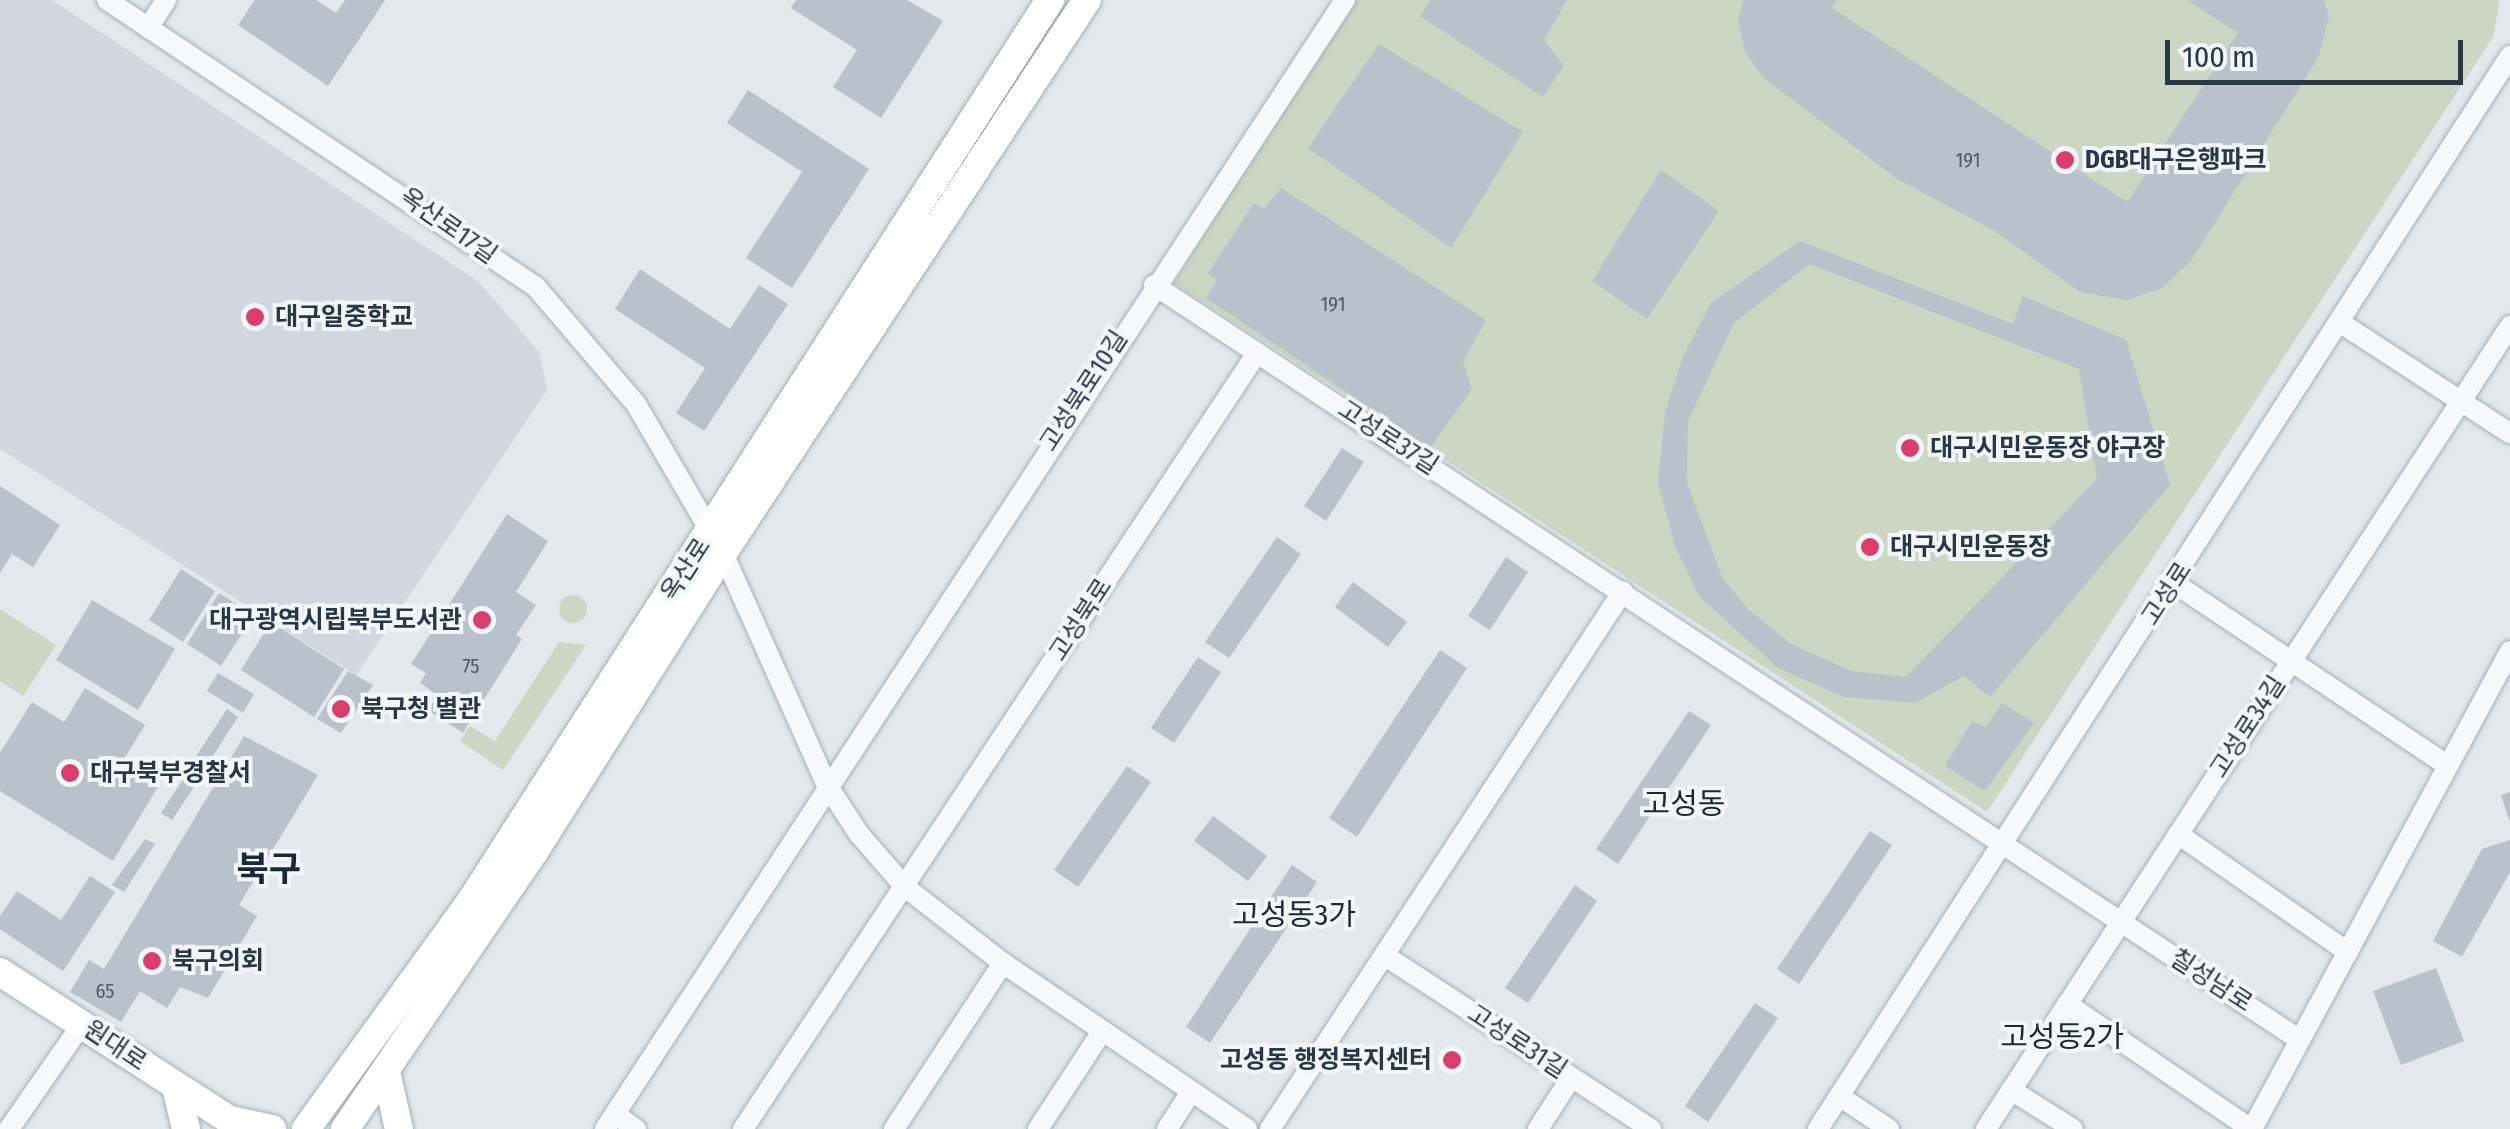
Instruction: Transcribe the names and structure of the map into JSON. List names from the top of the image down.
{
  "streets": {
    "main road": ["옥산로", "원대로"],
    "street": [
      "옥산로17길",
      "고성북로10길",
      "고성로37길",
      "고성로",
      "고성북로",
      "고성로34길",
      "칠성남로",
      "고성로31길"
    ]
  },
  "crossings": [
    ["옥산로17길", "옥산로"],
    ["고성북로10길", "고성로37길"],
    ["고성로37길", "고성로"],
    ["고성로37길", "고성북로"],
    ["고성로37길", "칠성남로"],
    ["고성로", "칠성남로"],
    ["고성로34길", "칠성남로"]
  ],
  "districts": [
    "고성동",
    "북구",
    "고성동3가",
    "고성동2가"
  ],
  "places": [
    "DGB대구은행파크",
    "대구일중학교",
    "대구시민운동장 야구장",
    "대구시민운동장",
    "대구광역시립북부도서관",
    "북구청 별관",
    "대구북부경찰서",
    "북구의회",
    "고성동 행정복지센터"
  ],
  "house_numbers": [
    "191",
    "191",
    "75",
    "65"
  ],
  "scale_bar": "100 m"
}
